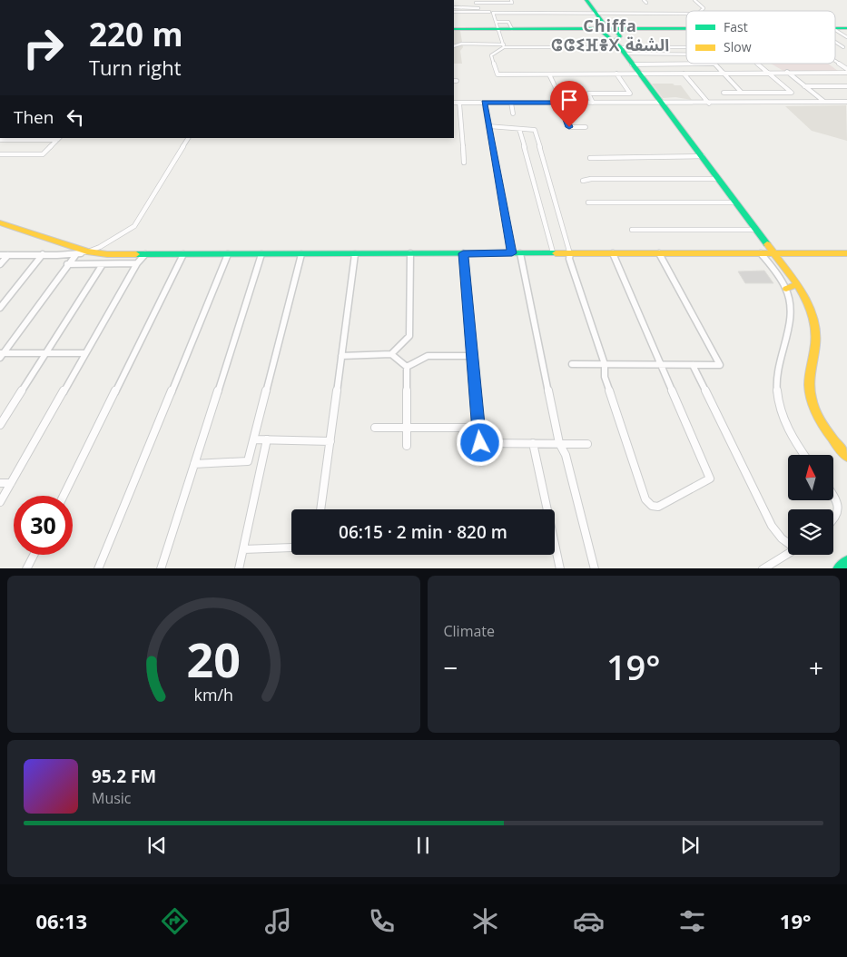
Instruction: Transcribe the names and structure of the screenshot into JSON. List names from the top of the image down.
{
  "districts": ["Chiffa ⵛⵛⵉⴼⴻⵝ الشفة"],
  "legend": ["Fast", "Slow"],
  "north": "top",
  "page": {
    "turn": ["220 m", "Turn right"],
    "then": "Then",
    "limit": "30",
    "trip": "06:15 · 2 min · 820 m",
    "tile": "Climate",
    "heat": ["−", "19°", "+"],
    "song": ["95.2 FM", "Music"],
    "tabs": ["06:13", "19°"],
    "gauge": ["20", "km/h"]
  }
}
